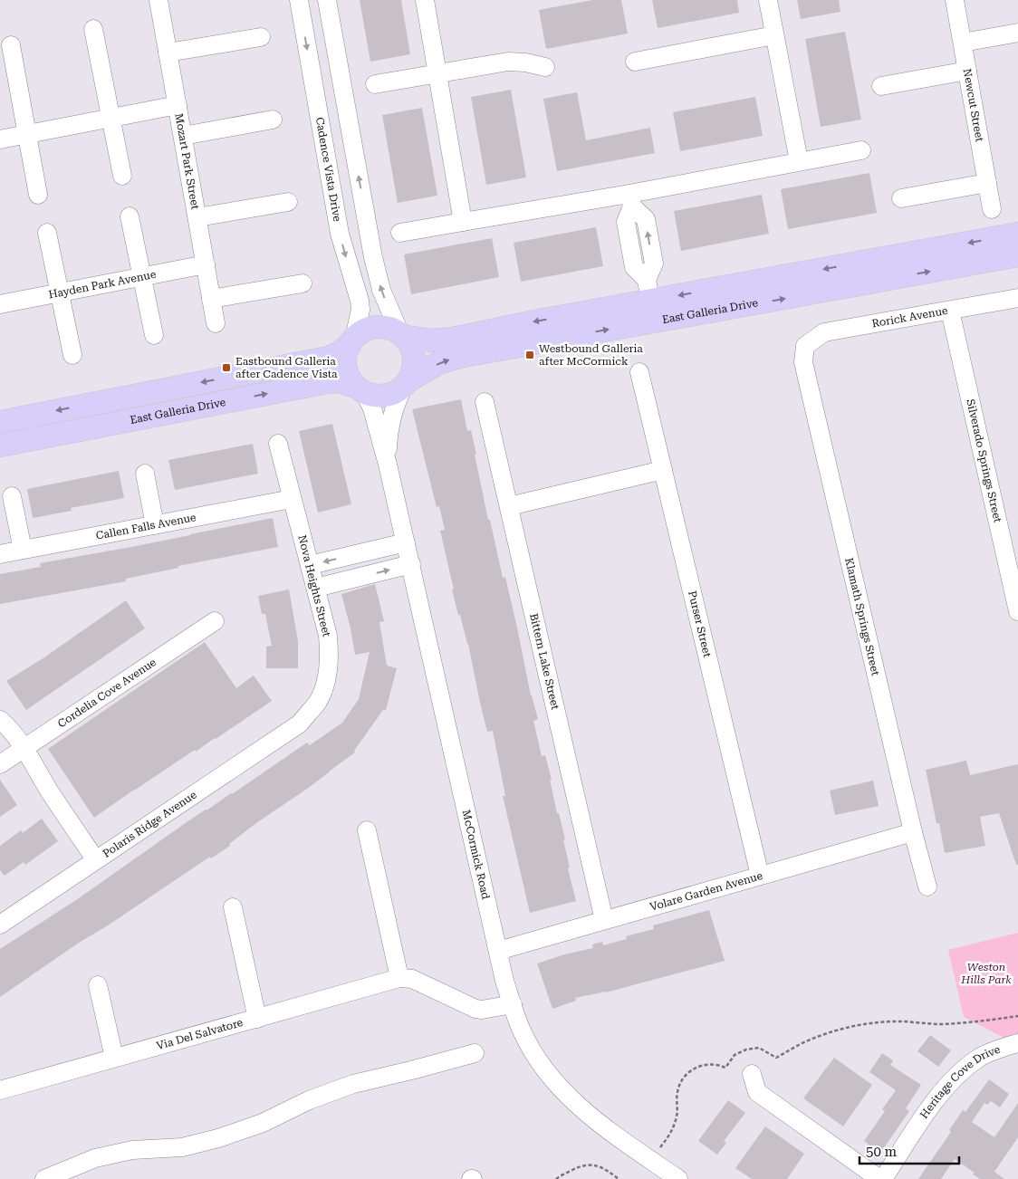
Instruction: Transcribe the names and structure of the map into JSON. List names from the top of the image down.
{
  "streets": {
    "main road": ["East Galleria Drive"],
    "street": [
      "Newcut Street",
      "Mozart Park Street",
      "Cadence Vista Drive",
      "Hayden Park Avenue",
      "Rorick Avenue",
      "Silverado Springs Street",
      "Callen Falls Avenue",
      "Nova Heights Street",
      "Klamath Springs Street",
      "Purser Street",
      "Bittern Lake Street",
      "Cordelia Cove Avenue",
      "Polaris Ridge Avenue",
      "McCormick Road",
      "Volare Garden Avenue",
      "Via Del Salvatore",
      "Heritage Cove Drive"
    ]
  },
  "crossings": [
    ["Mozart Park Street", "Hayden Park Avenue"],
    ["Cadence Vista Drive", "East Galleria Drive"],
    ["Cadence Vista Drive", "McCormick Road"],
    ["East Galleria Drive", "McCormick Road"],
    ["Rorick Avenue", "Silverado Springs Street"],
    ["Rorick Avenue", "Klamath Springs Street"],
    ["Callen Falls Avenue", "Nova Heights Street"],
    ["Nova Heights Street", "Polaris Ridge Avenue"],
    ["Klamath Springs Street", "Volare Garden Avenue"],
    ["Purser Street", "Volare Garden Avenue"],
    ["Bittern Lake Street", "Volare Garden Avenue"],
    ["McCormick Road", "Volare Garden Avenue"]
  ],
  "parks": ["Weston Hills Park"],
  "places": {
    "transit": ["Westbound Galleria after McCormick", "Eastbound Galleria after Cadence Vista"]
  },
  "scale_bar": "50 m"
}
